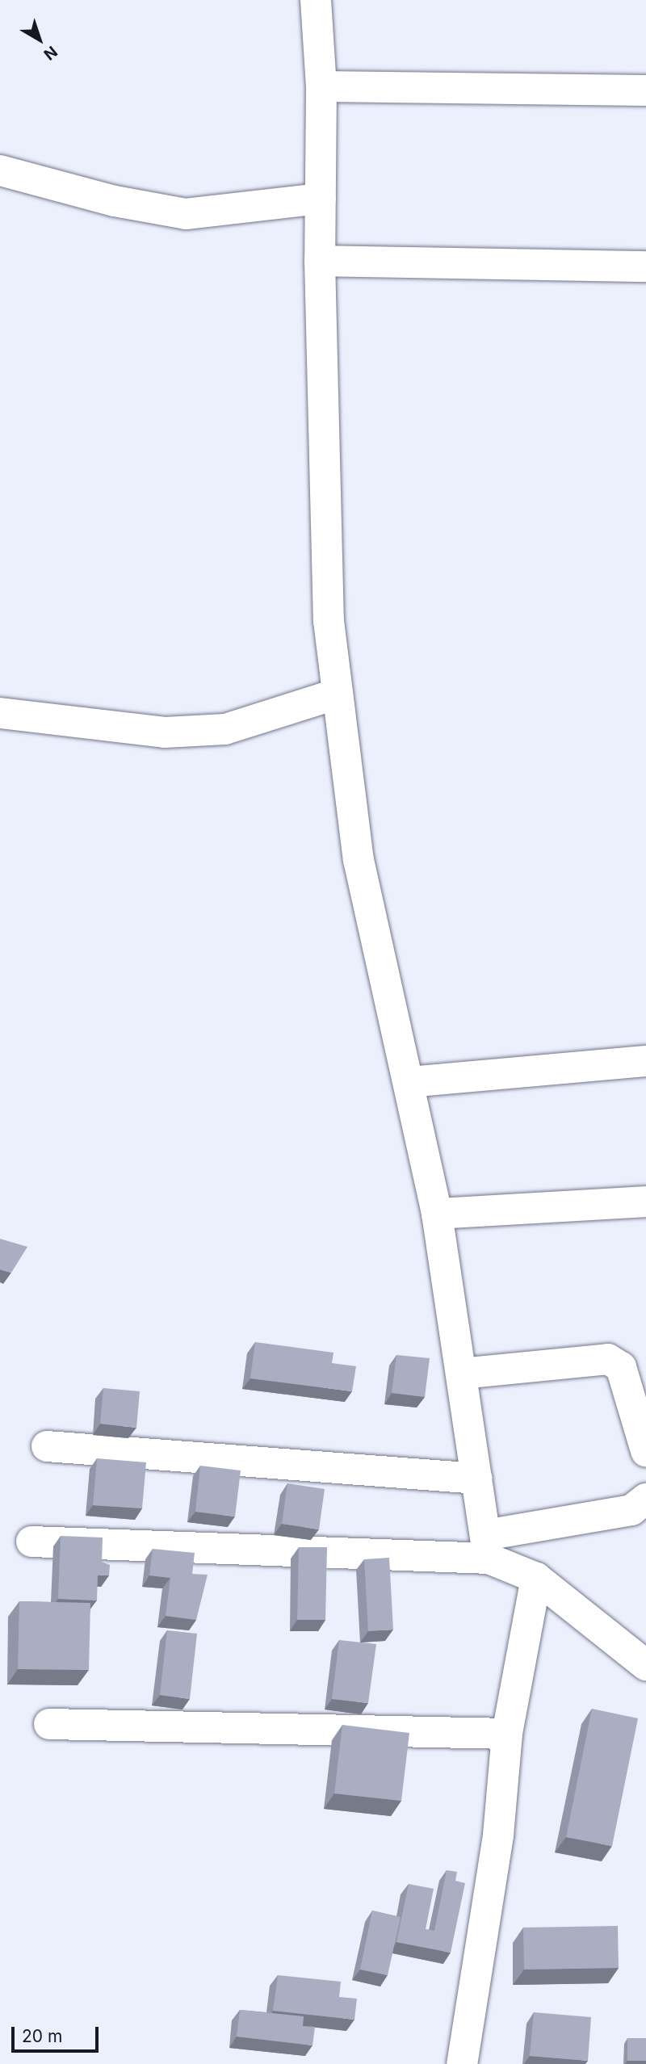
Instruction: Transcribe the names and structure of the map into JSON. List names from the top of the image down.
{
  "scale_bar": "20 m",
  "north": "bottom right"
}
